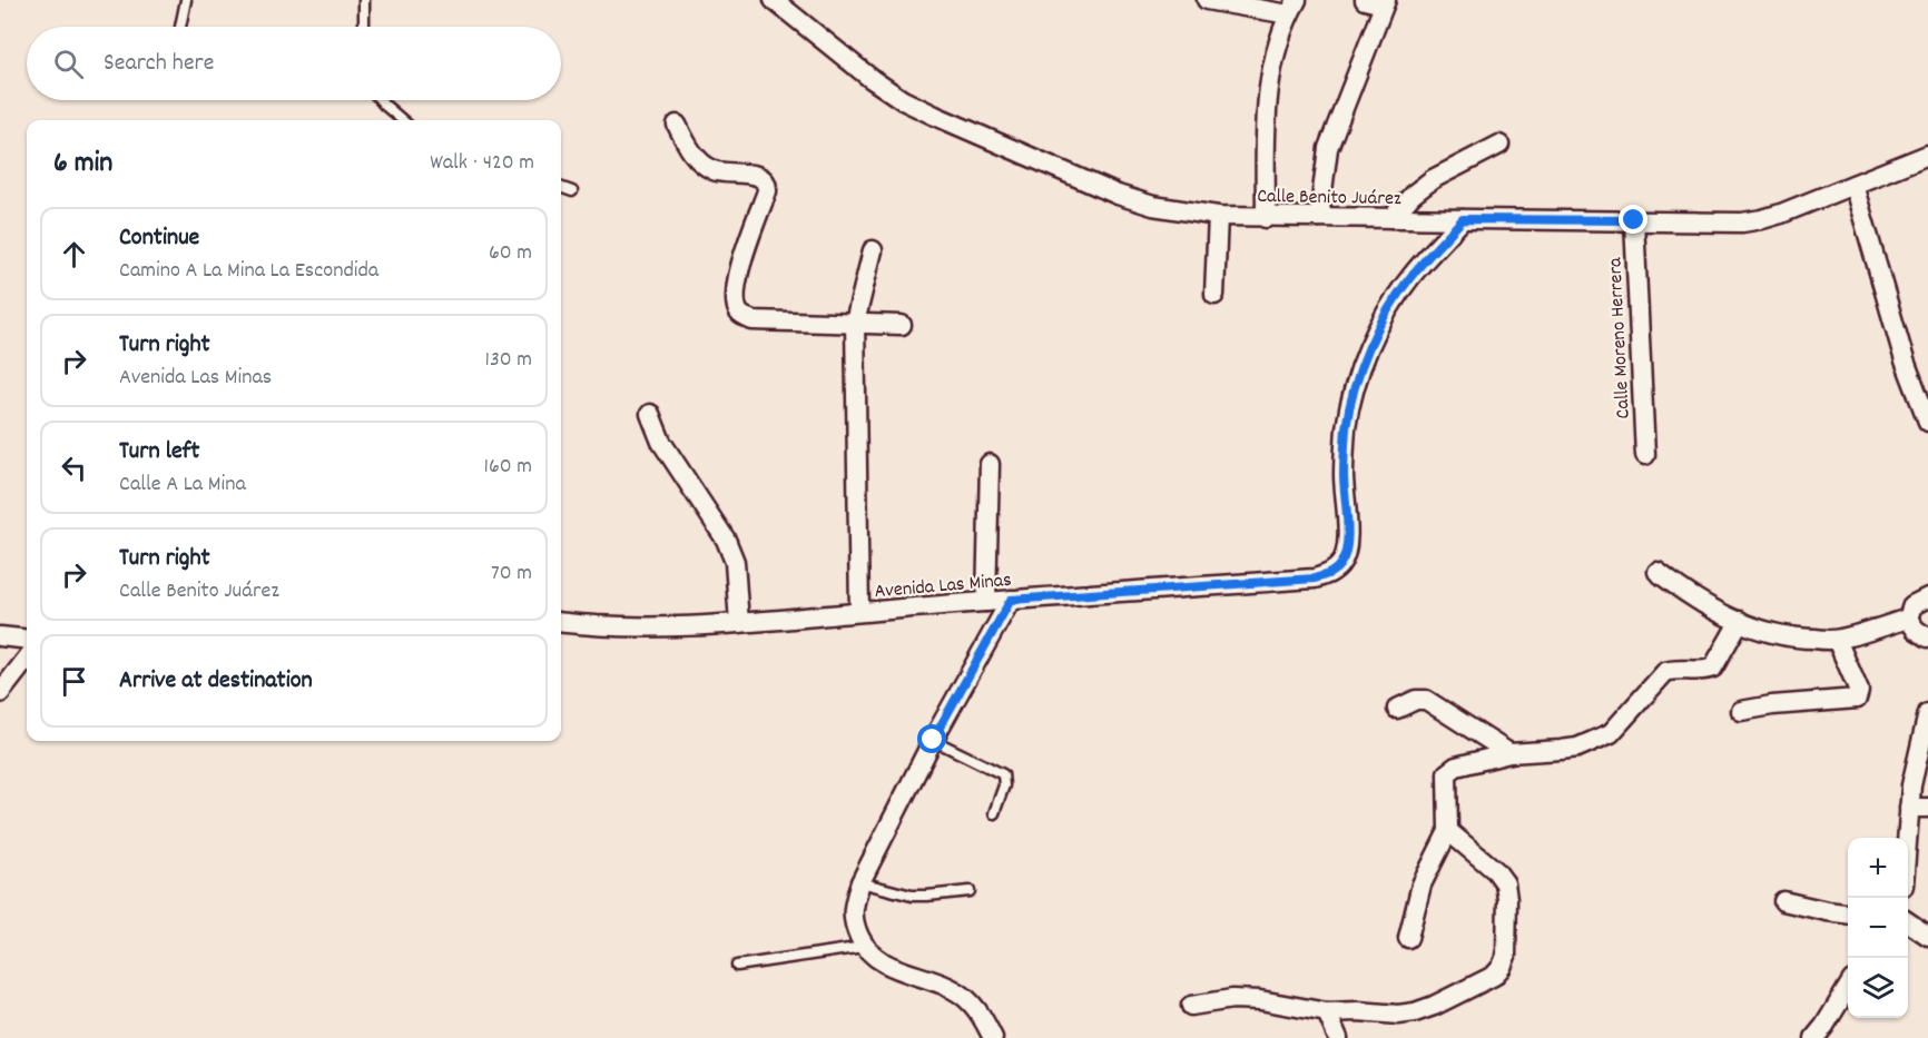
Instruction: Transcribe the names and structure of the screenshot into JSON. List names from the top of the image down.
{
  "streets": {
    "street": ["Calle Benito Juárez", "Calle Moreno Herrera", "Avenida Las Minas"]
  },
  "crossings": [
    ["Calle Benito Juárez", "Calle Moreno Herrera"],
    ["Calle Benito Juárez", "Avenida Las Minas"]
  ],
  "page": {
    "search": "Search here",
    "heading": ["6 min", "Walk · 420 m"],
    "list": [
      ["Continue", "Camino A La Mina La Escondida", "60 m"],
      ["Turn right", "Avenida Las Minas", "130 m"],
      ["Turn left", "Calle A La Mina", "160 m"],
      ["Turn right", "Calle Benito Juárez", "70 m"],
      "Arrive at destination"
    ],
    "map_buttons": ["+", "−"]
  }
}
